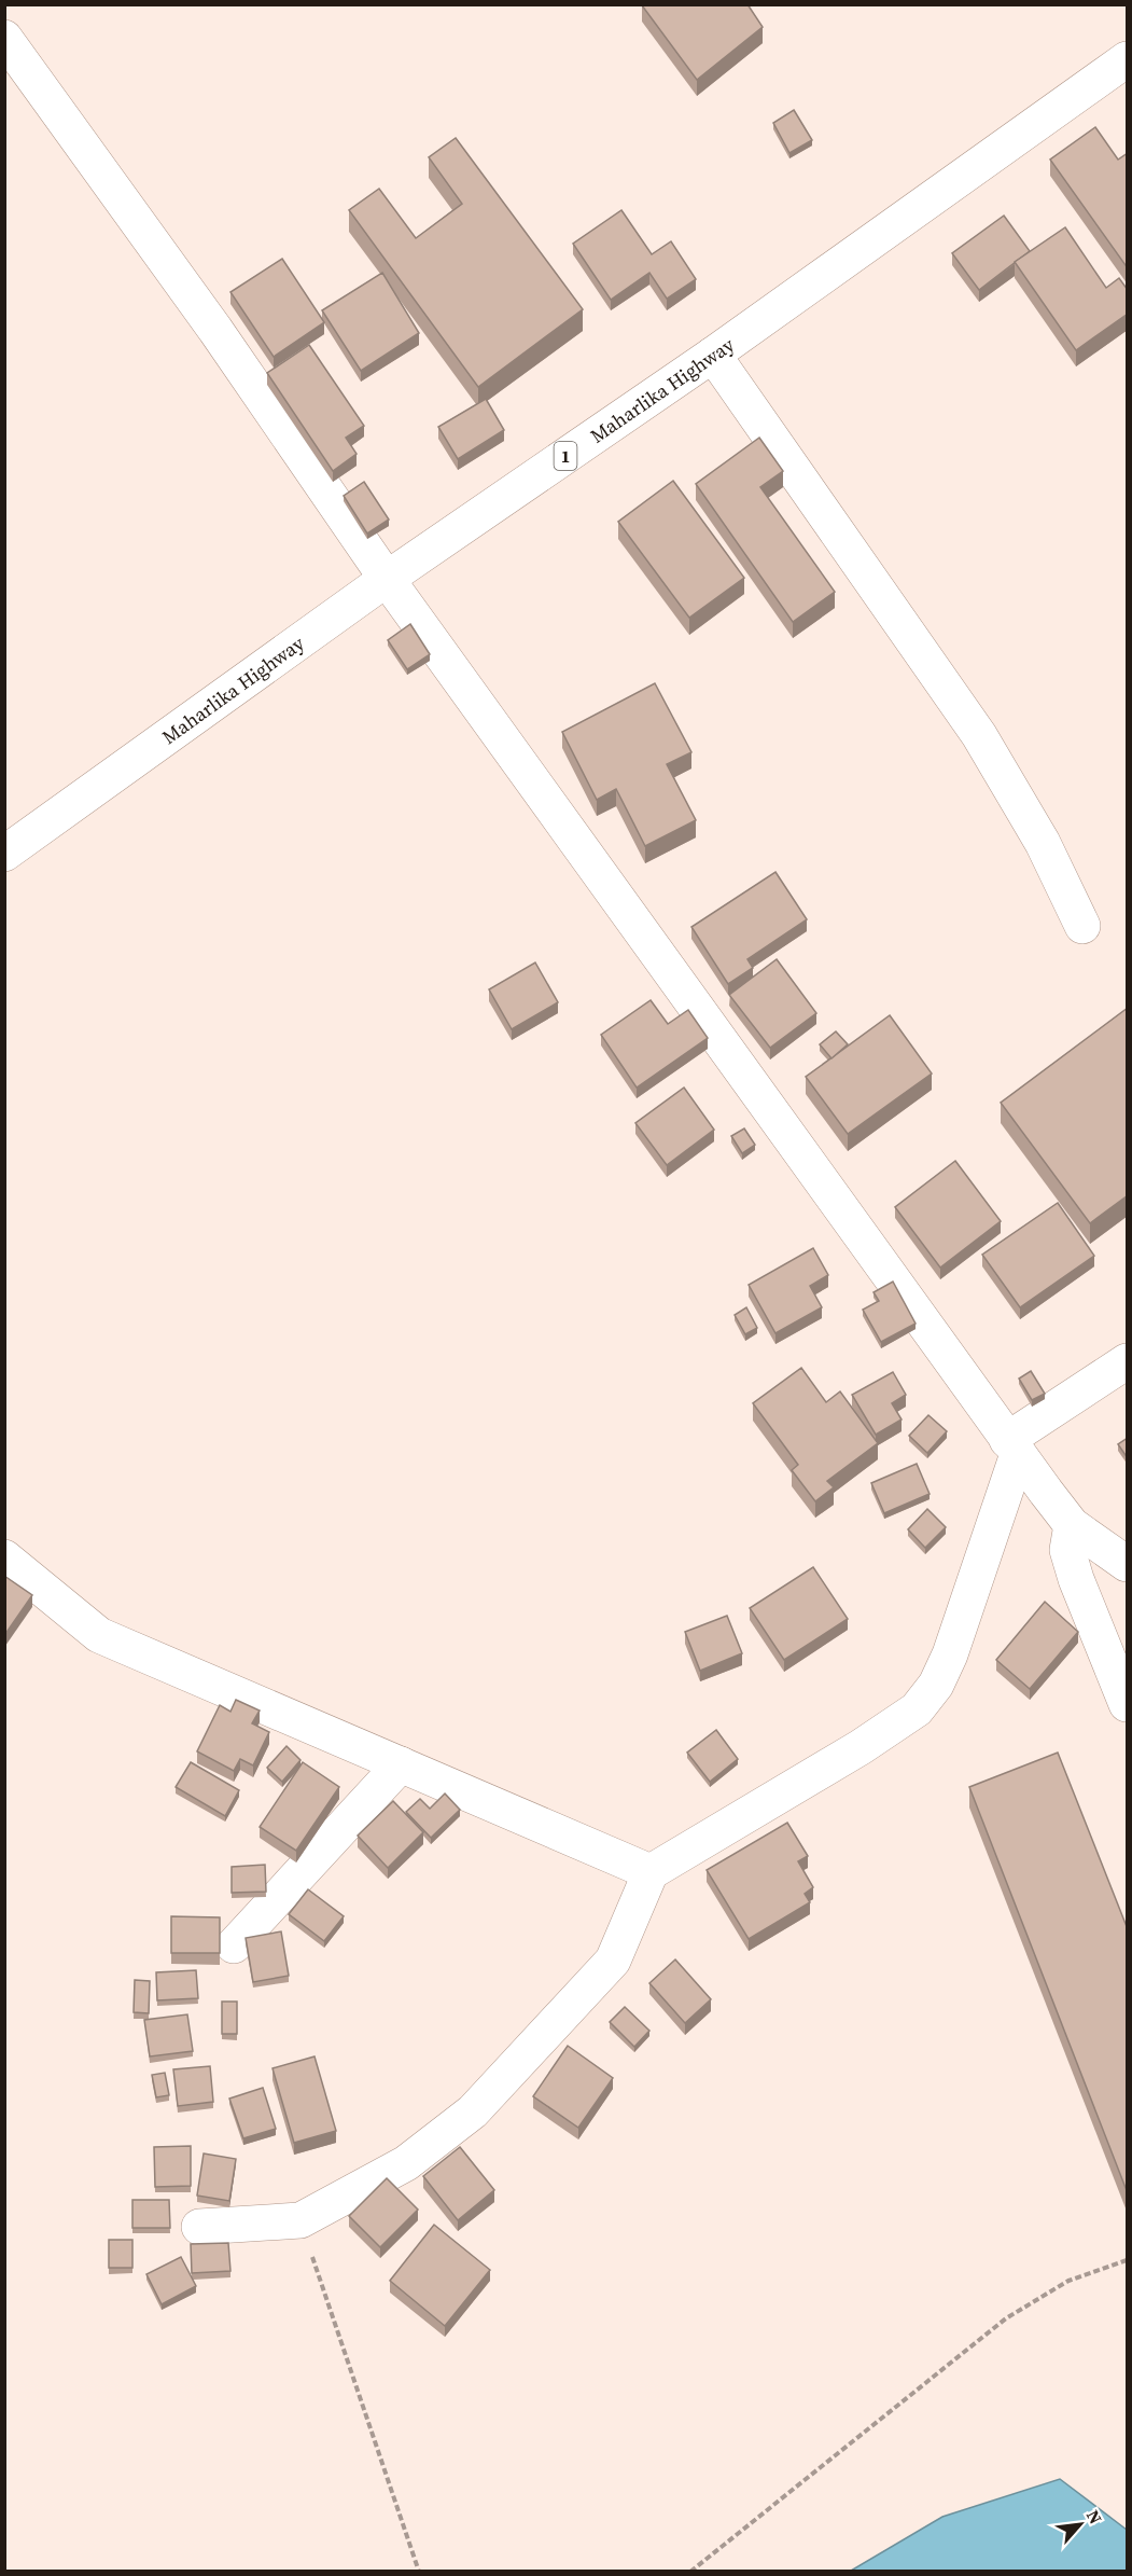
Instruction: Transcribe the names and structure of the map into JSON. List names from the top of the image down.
{
  "streets": {
    "main road": ["Maharlika Highway", "1"]
  },
  "north": "top right"
}
